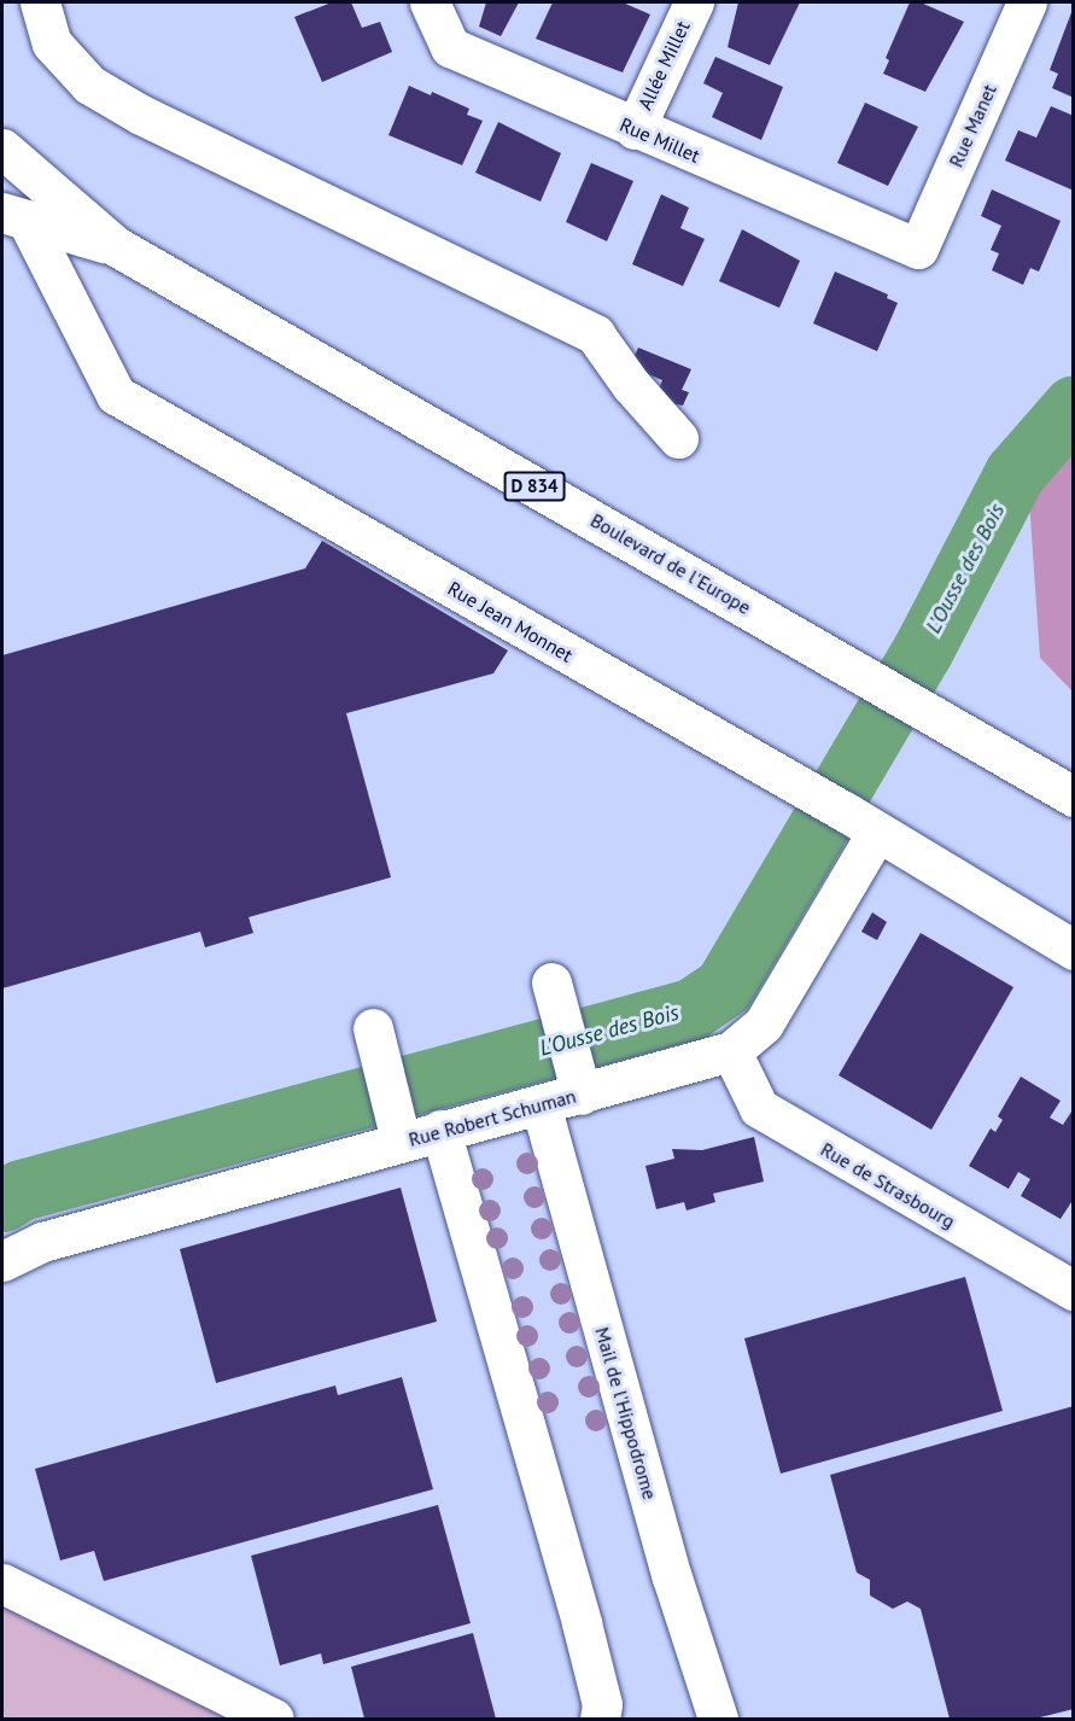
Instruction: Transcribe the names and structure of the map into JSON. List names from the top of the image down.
{
  "streets": {
    "street": [
      "Allée Millet",
      "Rue Manet",
      "Rue Millet",
      "D 834",
      "Boulevard de l'Europe",
      "Rue Jean Monnet",
      "Rue Robert Schuman",
      "Rue de Strasbourg",
      "Mail de l'Hippodrome"
    ]
  },
  "crossings": [
    ["Allée Millet", "Rue Millet"],
    ["Rue Manet", "Rue Millet"],
    ["Boulevard de l'Europe", "Rue Jean Monnet"],
    ["Rue Jean Monnet", "Rue Robert Schuman"],
    ["Rue Robert Schuman", "Rue de Strasbourg"],
    ["Rue Robert Schuman", "Mail de l'Hippodrome"]
  ],
  "water": ["L'Ousse des Bois"]
}
